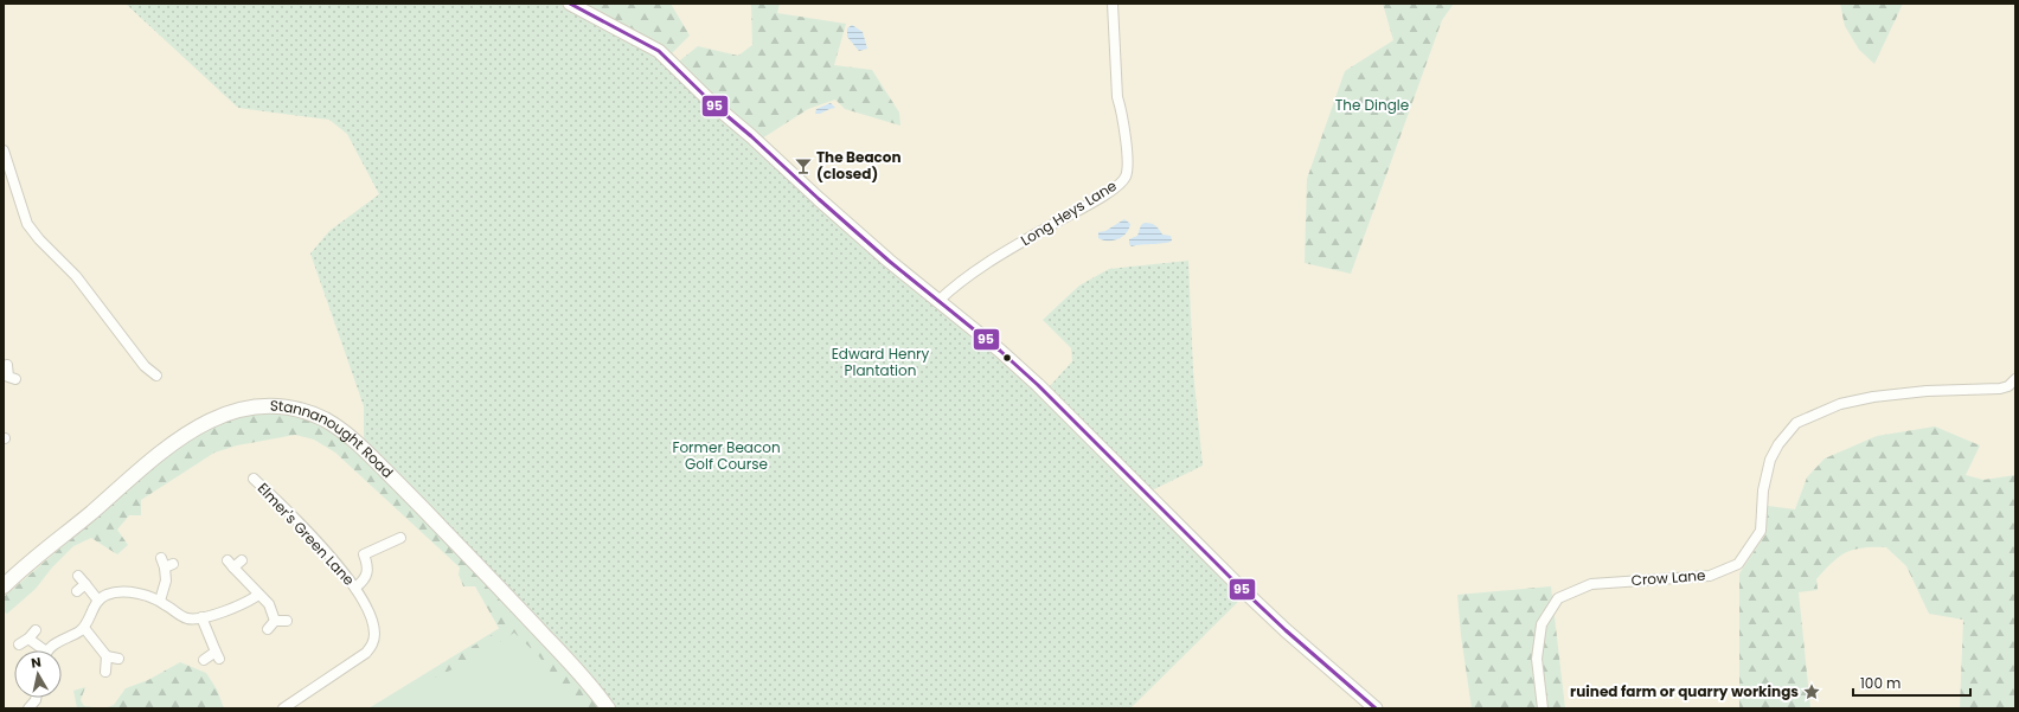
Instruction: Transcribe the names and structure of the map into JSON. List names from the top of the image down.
{
  "streets": {
    "main road": ["Stannanought Road"],
    "street": ["Long Heys Lane", "Elmer's Green Lane", "Crow Lane"]
  },
  "parks": ["The Dingle", "Edward Henry Plantation", "Former Beacon Golf Course"],
  "places": {
    "bar": ["The Beacon (closed)"],
    "place": ["ruined farm or quarry workings"]
  },
  "lines": ["transit line 95"],
  "scale_bar": "100 m",
  "north": "top"
}
